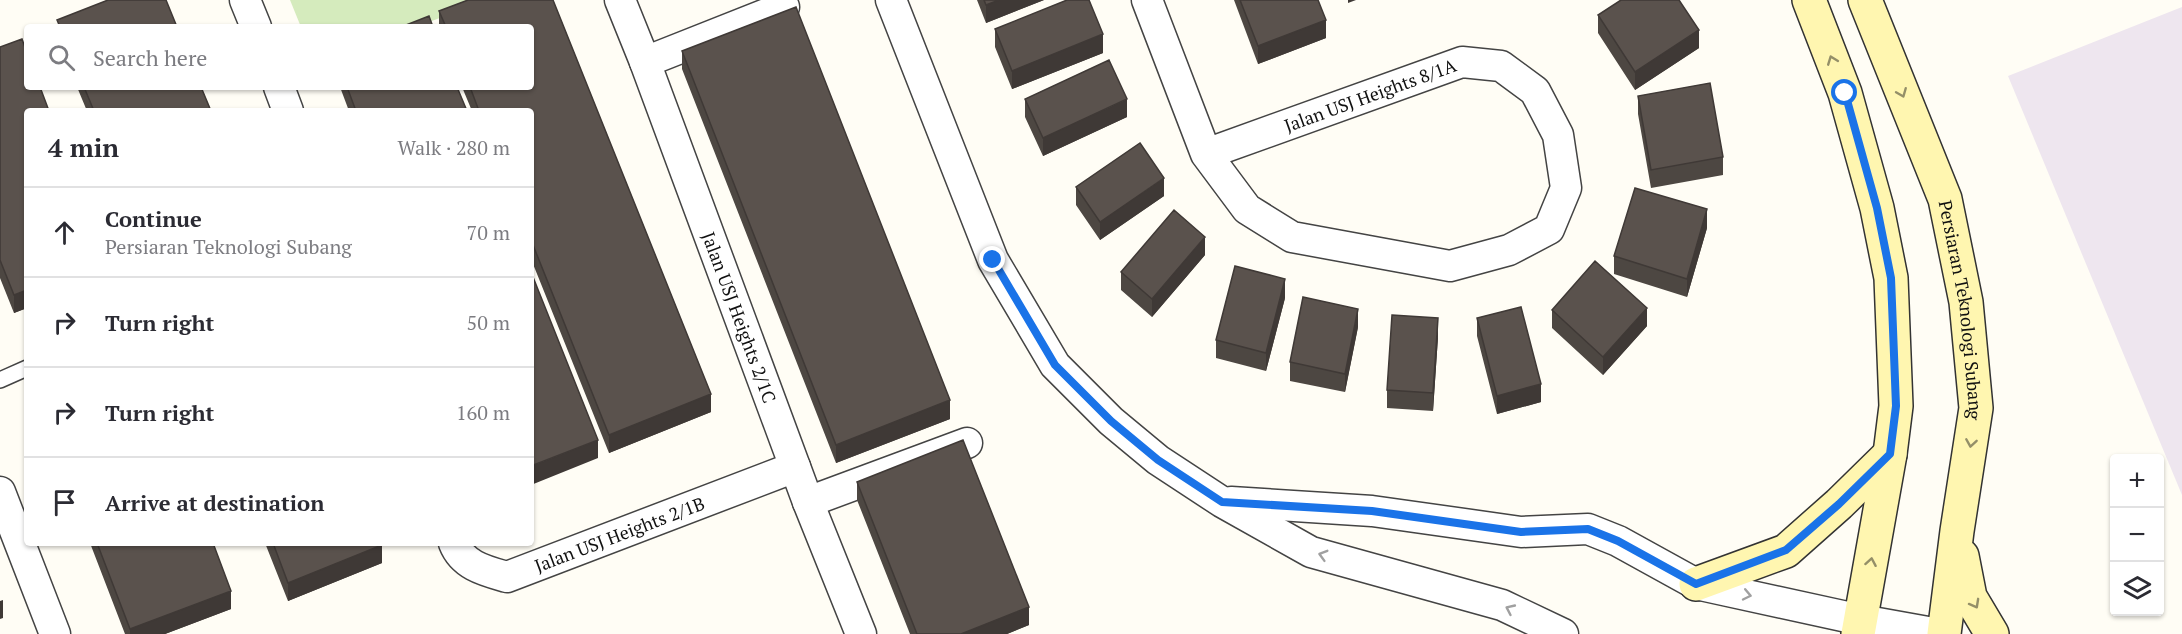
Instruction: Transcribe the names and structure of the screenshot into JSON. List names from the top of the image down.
{
  "streets": {
    "main road": ["Persiaran Teknologi Subang"],
    "street": ["Jalan USJ Heights 8/1A", "Jalan USJ Heights 2/1C", "Jalan USJ Heights 2/1B"]
  },
  "crossings": [
    ["Jalan USJ Heights 2/1C", "Jalan USJ Heights 2/1B"]
  ],
  "page": {
    "search": "Search here",
    "heading": ["4 min", "Walk · 280 m"],
    "list": [
      ["Continue", "Persiaran Teknologi Subang", "70 m"],
      ["Turn right", "50 m"],
      ["Turn right", "160 m"],
      "Arrive at destination"
    ],
    "map_buttons": ["+", "−"]
  }
}
